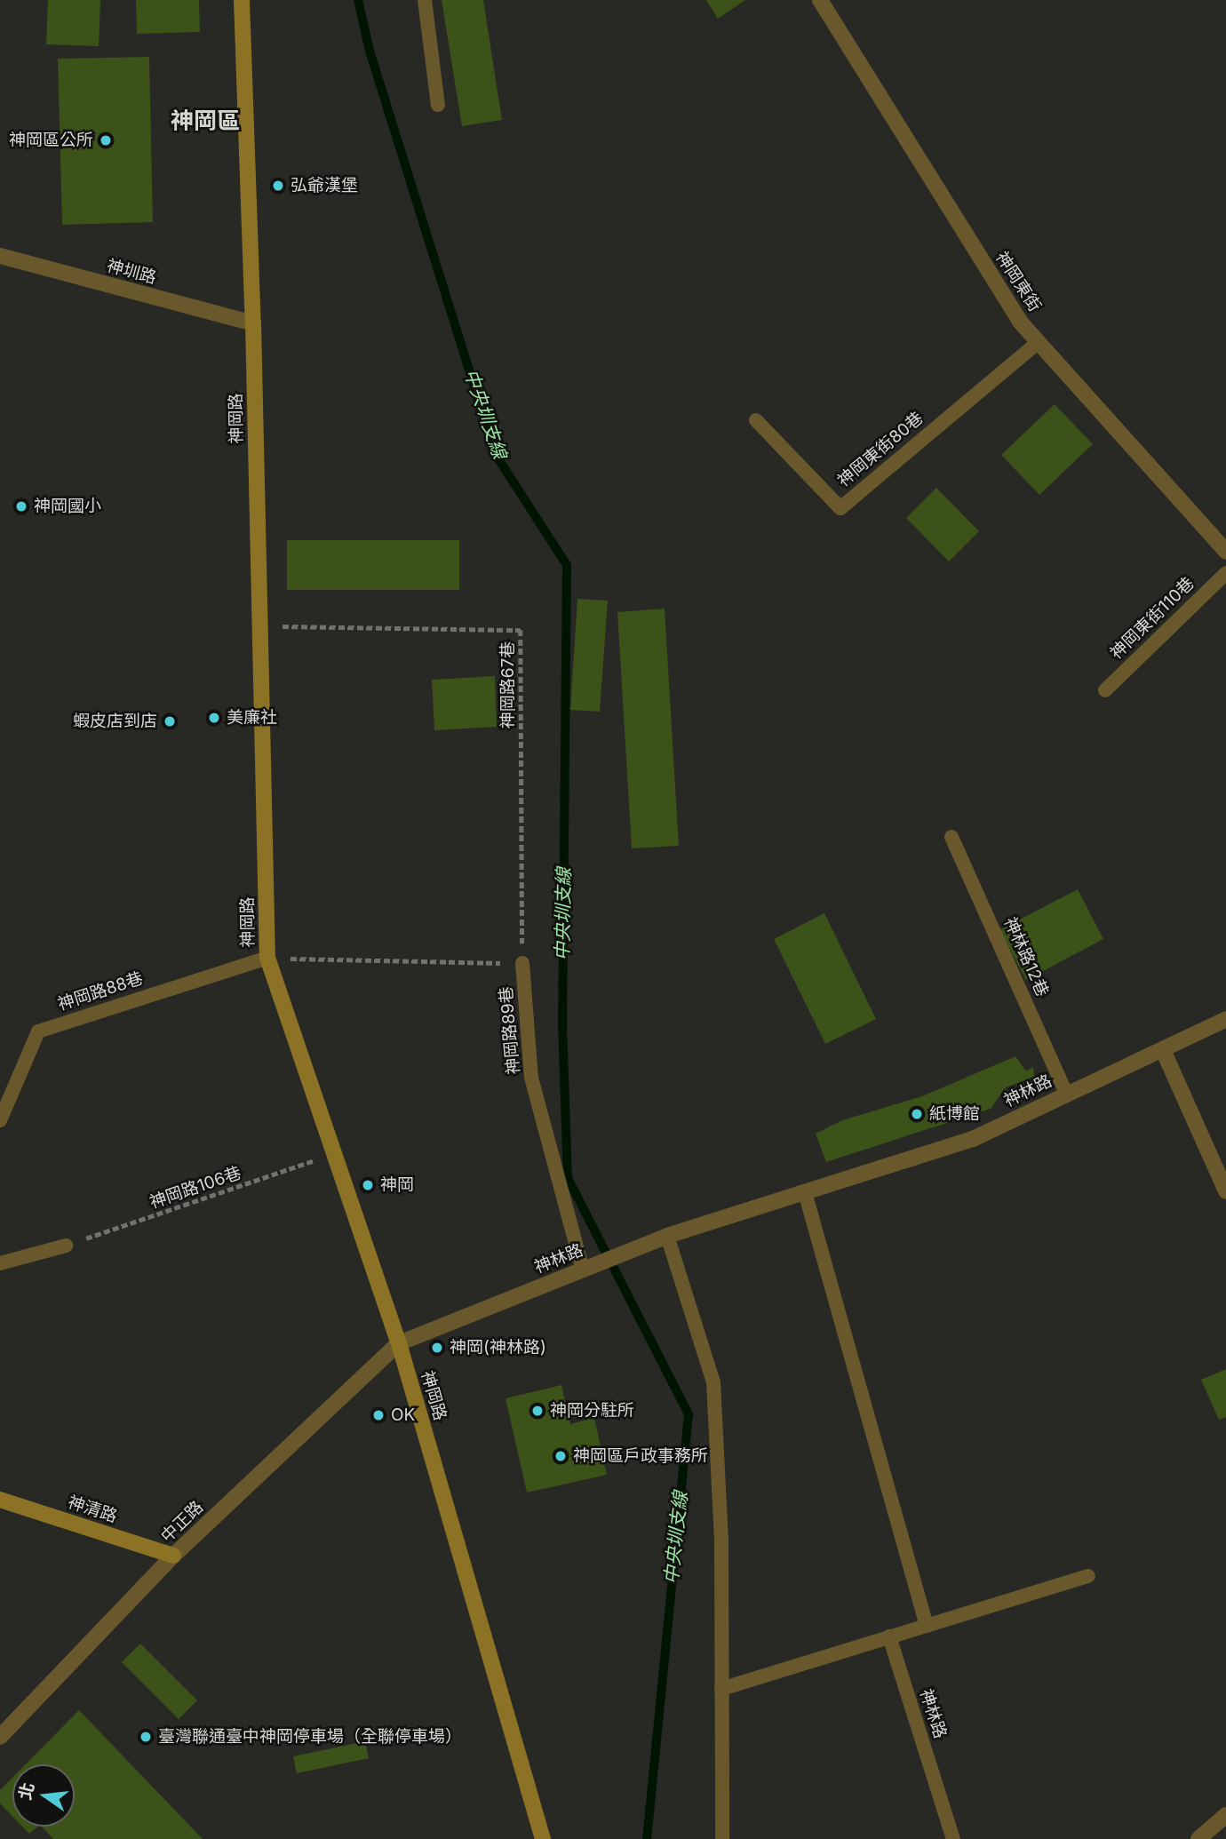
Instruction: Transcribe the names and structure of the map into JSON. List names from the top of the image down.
{
  "streets": {
    "street": [
      "神圳路",
      "神岡東街",
      "神岡路",
      "神林路",
      "神清路",
      "中正路"
    ],
    "lane": [
      "神岡東街80巷",
      "神岡東街110巷",
      "神林路12巷",
      "神岡路88巷",
      "神岡路89巷"
    ],
    "path": ["神岡路67巷", "神岡路106巷"]
  },
  "crossings": [
    ["神圳路", "神岡路"],
    ["神岡東街", "神岡東街80巷"],
    ["神岡路", "神岡路67巷"],
    ["神岡路", "神岡路88巷"],
    ["神岡路", "神岡路89巷"],
    ["神岡路", "神林路"],
    ["神岡路", "神岡路106巷"],
    ["神岡路", "中正路"],
    ["神岡路67巷", "神岡路89巷"],
    ["神林路12巷", "神林路"],
    ["神岡路88巷", "神岡路89巷"],
    ["神岡路89巷", "神林路"],
    ["神林路", "中正路"],
    ["神清路", "中正路"]
  ],
  "districts": ["神岡區"],
  "water": ["中央圳支線"],
  "places": [
    "神岡區公所",
    "弘爺漢堡",
    "神岡國小",
    "美廉社",
    "蝦皮店到店",
    "紙博館",
    "神岡",
    "神岡(神林路)",
    "神岡分駐所",
    "OK",
    "神岡區戶政事務所",
    "臺灣聯通臺中神岡停車場（全聯停車場）"
  ],
  "north": "left"
}
